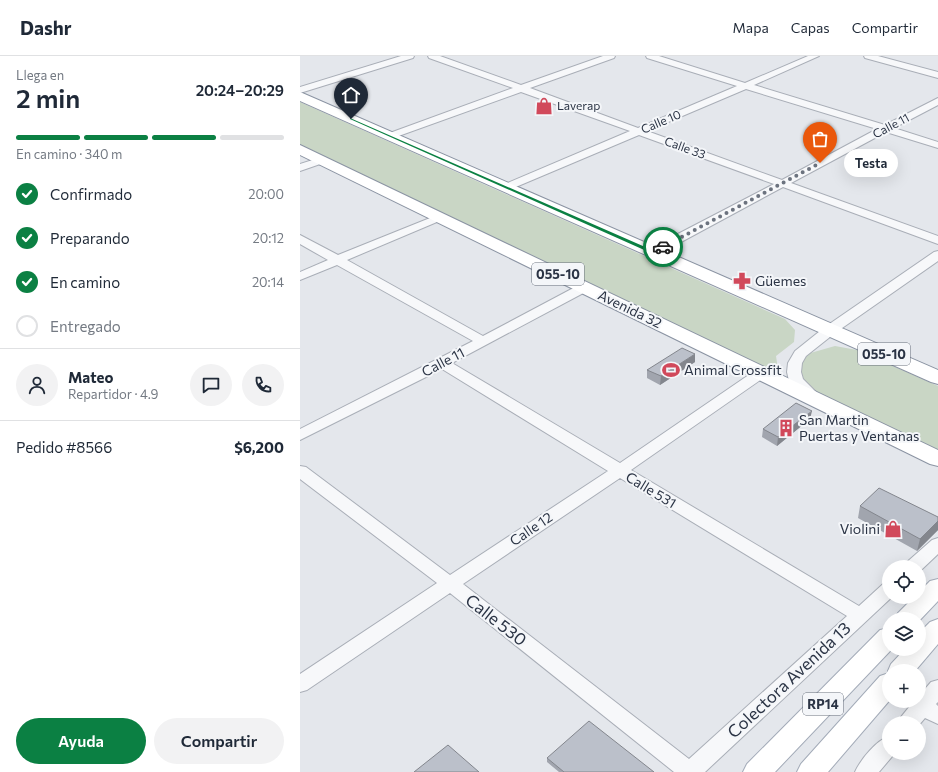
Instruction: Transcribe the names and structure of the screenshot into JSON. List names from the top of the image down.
{
  "streets": {
    "highway": ["055-10", "Avenida 32"],
    "main road": ["RP14"],
    "street": [
      "Calle 10",
      "Calle 11",
      "Calle 33",
      "Calle 531",
      "Calle 12",
      "Calle 530",
      "Colectora Avenida 13"
    ]
  },
  "crossings": [
    ["Calle 10", "Calle 33"],
    ["Calle 10", "055-10"],
    ["Calle 11", "Calle 33"],
    ["Calle 11", "055-10"],
    ["Calle 11", "Avenida 32"],
    ["Calle 11", "Calle 531"],
    ["Avenida 32", "Calle 12"],
    ["Calle 531", "Calle 12"],
    ["Calle 531", "Colectora Avenida 13"],
    ["Calle 12", "Calle 530"],
    ["Calle 530", "Colectora Avenida 13"]
  ],
  "places": {
    "shop": ["Laverap", "Violini"],
    "other": ["Testa"],
    "pharmacy": ["Güemes"],
    "sports": ["Animal Crossfit"],
    "building": ["San Martin Puertas y Ventanas"]
  },
  "page": {
    "header": "Dashr",
    "nav": ["Mapa", "Capas", "Compartir"],
    "heading": ["2 min", "Llega en", "20:24–20:29"],
    "panel": [
      "Mateo",
      "Repartidor · 4.9",
      "Pedido #8566",
      "$6,200"
    ],
    "bar": "En camino · 340 m",
    "bubble": "Testa",
    "list": [
      ["Confirmado", "20:00"],
      ["Preparando", "20:12"],
      ["En camino", "20:14"],
      "Entregado"
    ],
    "map_buttons": ["+", "−"],
    "buttons": ["Ayuda", "Compartir"]
  }
}
